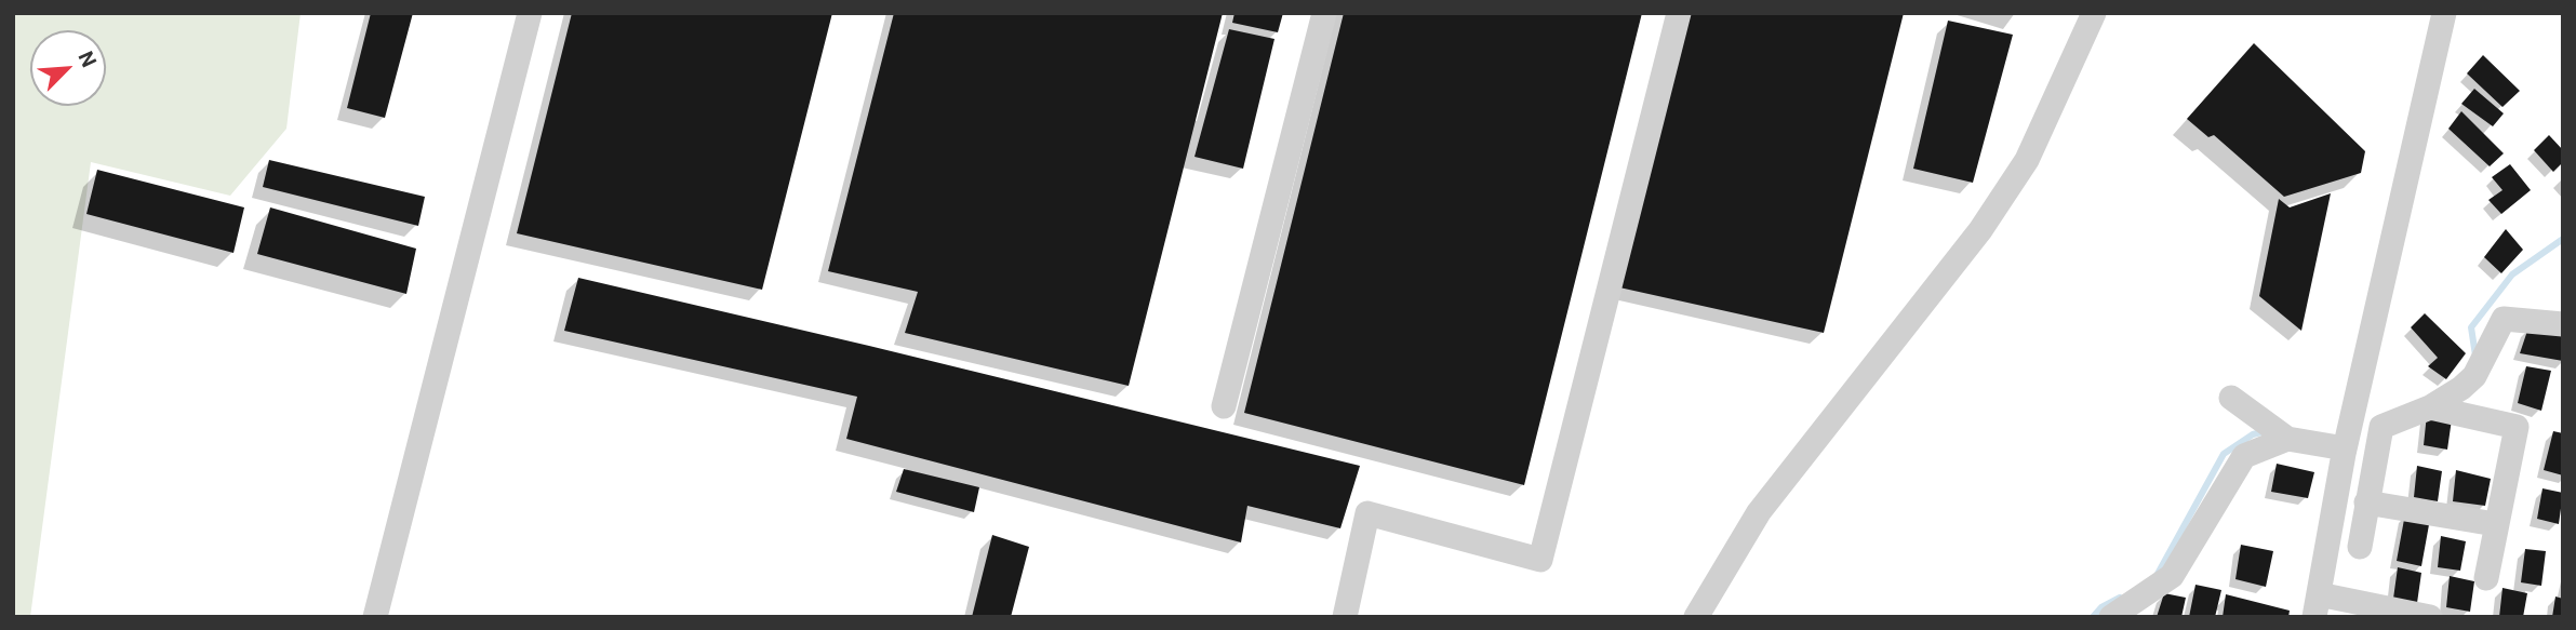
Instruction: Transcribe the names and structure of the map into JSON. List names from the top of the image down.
{
  "north": "top right"
}
